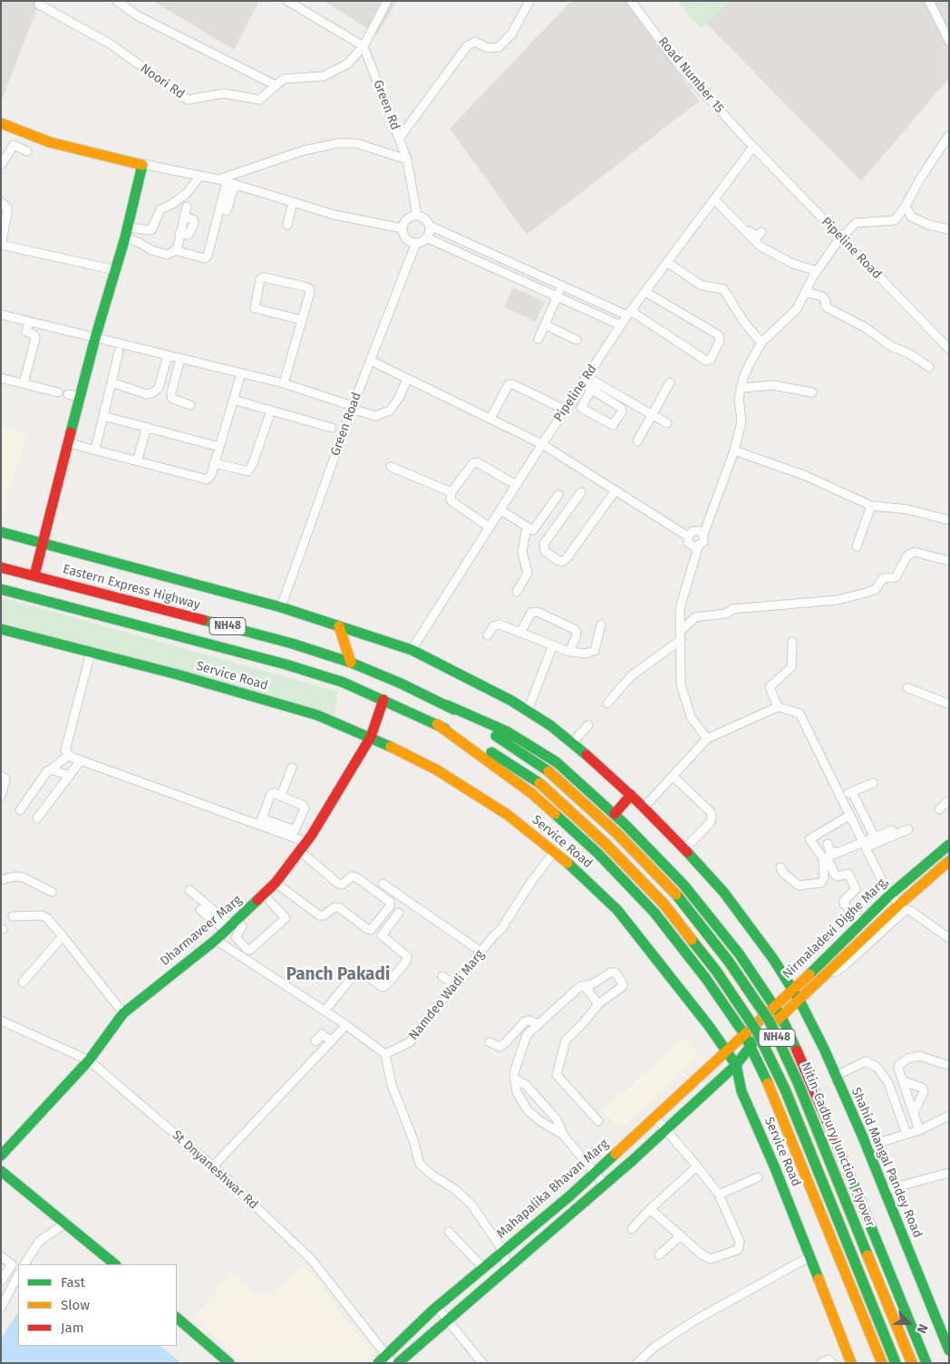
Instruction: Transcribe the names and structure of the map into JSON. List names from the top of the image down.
{
  "streets": {
    "main road": [
      "Eastern Express Highway",
      "NH48",
      "Service Road",
      "Nirmaladevi Dighe Marg,",
      "Dharmaveer Marg",
      "Nitin-Cadbury Junction Flyover",
      "Shahid Mangal Pandey Road",
      "Mahapalika Bhavan Marg"
    ],
    "street": [
      "Road Number 15",
      "Noori Rd",
      "Green Rd",
      "Pipeline Road",
      "Pipeline Rd",
      "Green Road",
      "Namdeo Wadi Marg",
      "St Dnyaneshwar Rd"
    ]
  },
  "crossings": [
    ["Road Number 15", "Pipeline Road"],
    ["Road Number 15", "Pipeline Rd"],
    ["Noori Rd", "Green Rd"],
    ["Green Rd", "Green Road"],
    ["Pipeline Road", "Pipeline Rd"],
    ["Eastern Express Highway", "Nitin-Cadbury Junction Flyover"],
    ["NH48", "Dharmaveer Marg"],
    ["Service Road", "Dharmaveer Marg"],
    ["Service Road", "Namdeo Wadi Marg"],
    ["Service Road", "Mahapalika Bhavan Marg"],
    ["Nirmaladevi Dighe Marg,", "Shahid Mangal Pandey Road"],
    ["Nirmaladevi Dighe Marg,", "Mahapalika Bhavan Marg"],
    ["Dharmaveer Marg", "St Dnyaneshwar Rd"],
    ["St Dnyaneshwar Rd", "Mahapalika Bhavan Marg"]
  ],
  "districts": ["Panch Pakadi"],
  "legend": ["Fast", "Slow", "Jam"],
  "north": "bottom right"
}
